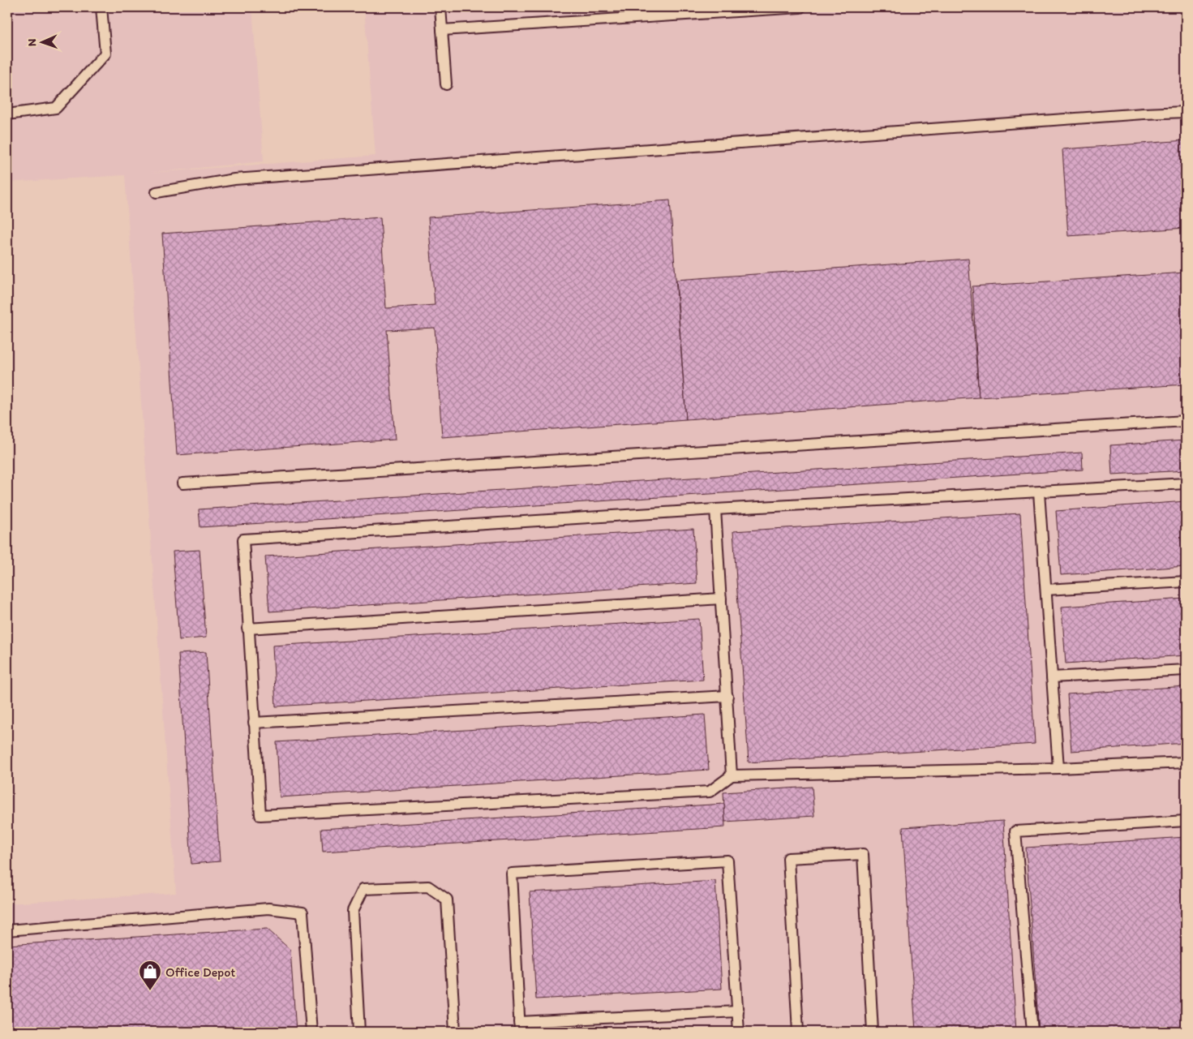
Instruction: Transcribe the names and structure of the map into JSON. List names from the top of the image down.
{
  "places": {
    "shop": ["Office Depot"]
  },
  "north": "left"
}
